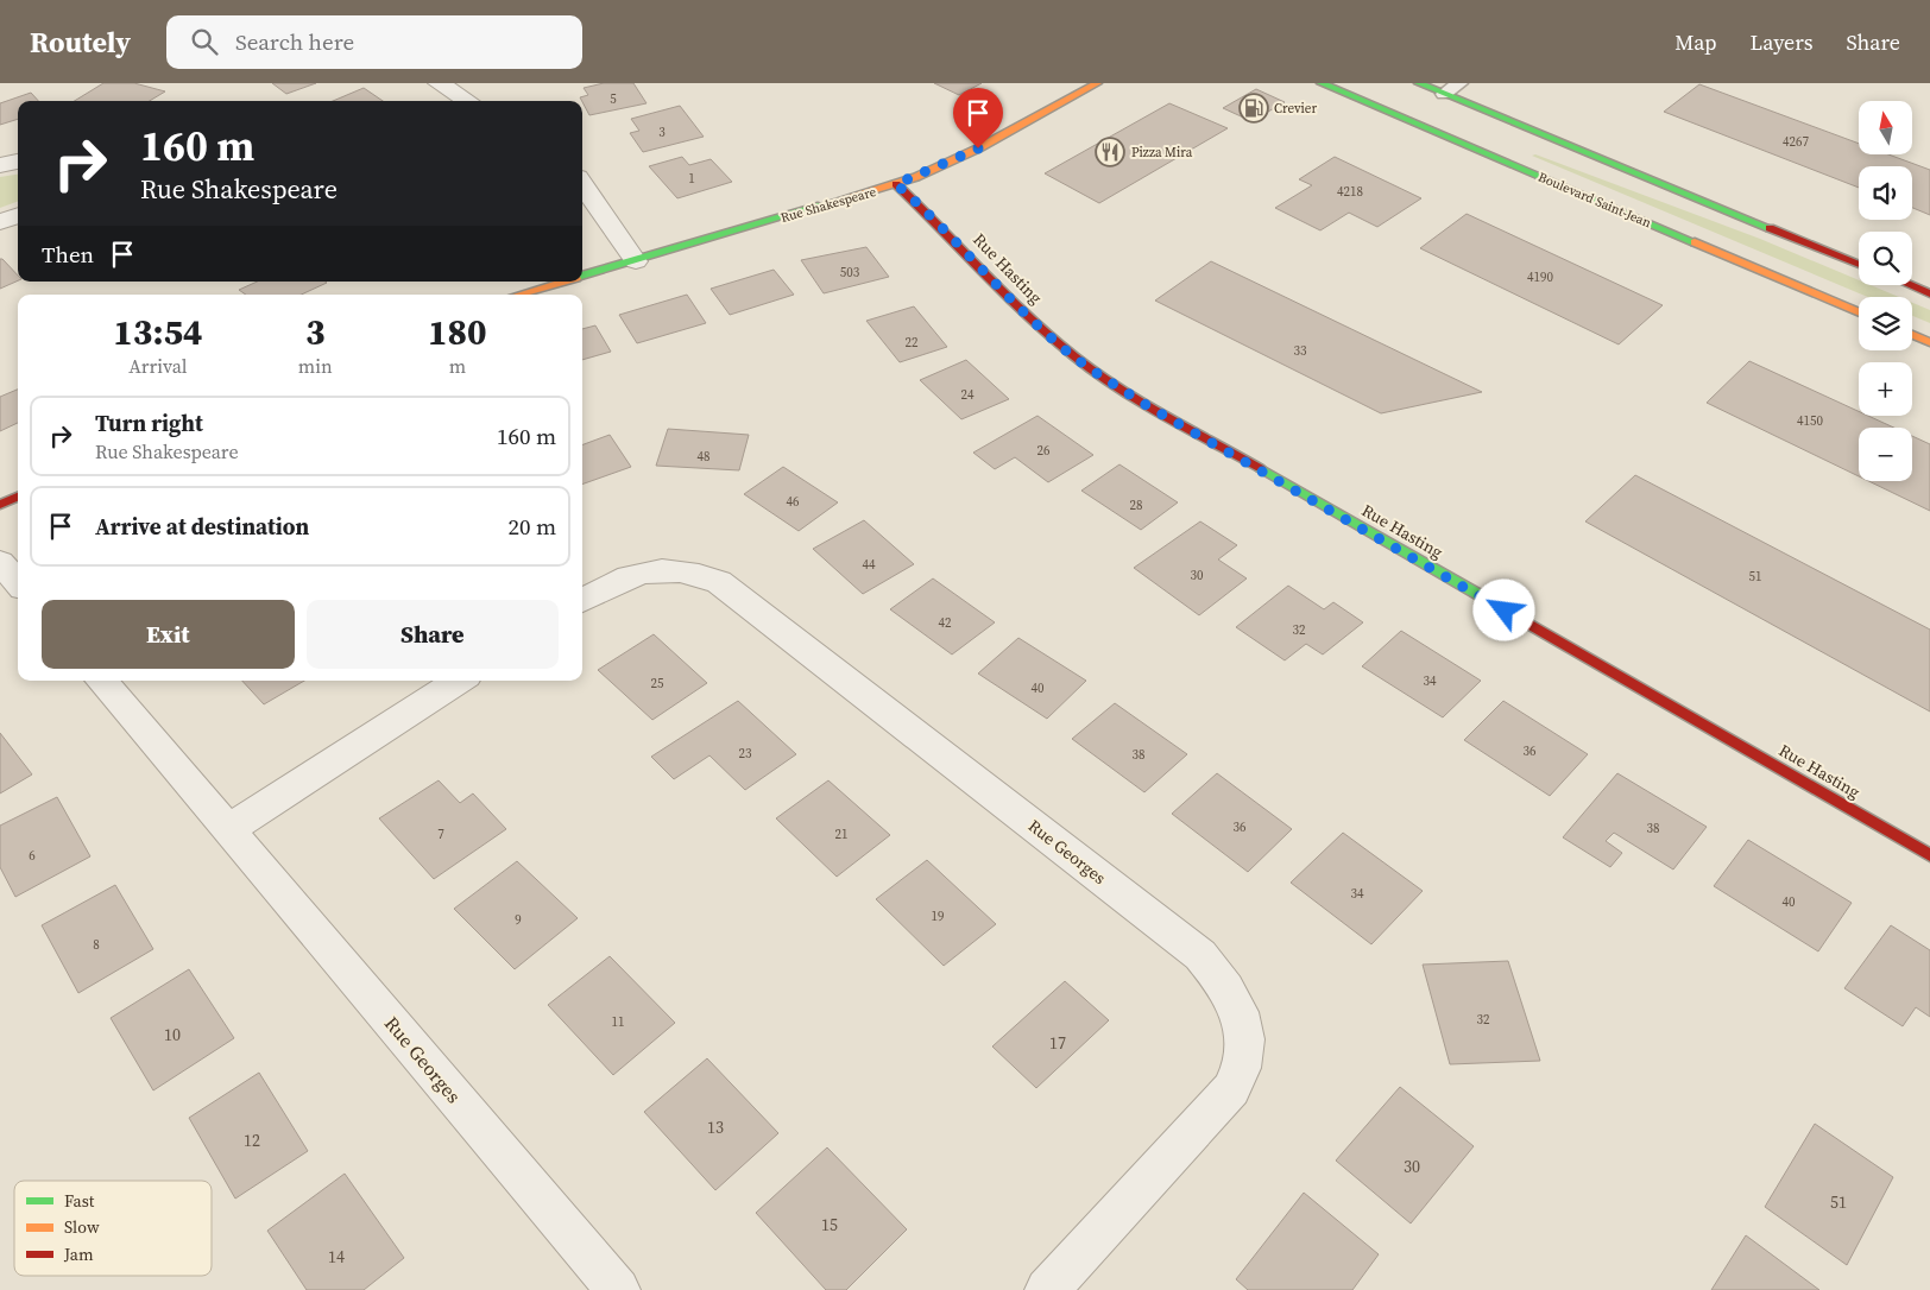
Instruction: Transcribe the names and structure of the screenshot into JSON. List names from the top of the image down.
{
  "streets": {
    "street": [
      "Boulevard Saint-Jean",
      "Rue Shakespeare",
      "Rue Hasting",
      "Rue Georges"
    ]
  },
  "crossings": [
    ["Rue Shakespeare", "Rue Hasting"]
  ],
  "places": {
    "fuel station": ["Crevier"],
    "restaurant": ["Pizza Mira"]
  },
  "house_numbers": [
    "5",
    "3",
    "4267",
    "1",
    "4218",
    "503",
    "4190",
    "22",
    "33",
    "24",
    "4150",
    "26",
    "48",
    "46",
    "28",
    "44",
    "30",
    "51",
    "42",
    "32",
    "34",
    "25",
    "40",
    "36",
    "23",
    "38",
    "36",
    "38",
    "7",
    "21",
    "6",
    "34",
    "40",
    "19",
    "9",
    "8",
    "32",
    "11",
    "10",
    "17",
    "13",
    "12",
    "30",
    "51",
    "15",
    "14"
  ],
  "legend": ["Fast", "Slow", "Jam"],
  "north": "top",
  "page": {
    "header": "Routely",
    "search": "Search here",
    "nav": ["Map", "Layers", "Share"],
    "map_buttons": ["+", "−"],
    "turn": ["160 m", "Rue Shakespeare"],
    "then": "Then",
    "eta": [
      "13:54",
      "Arrival",
      "3",
      "min",
      "180",
      "m"
    ],
    "list": [
      {
        "name": "Turn right",
        "note": "Rue Shakespeare",
        "value": "160 m"
      },
      {
        "name": "Arrive at destination",
        "value": "20 m"
      }
    ],
    "buttons": ["Exit", "Share"]
  }
}
